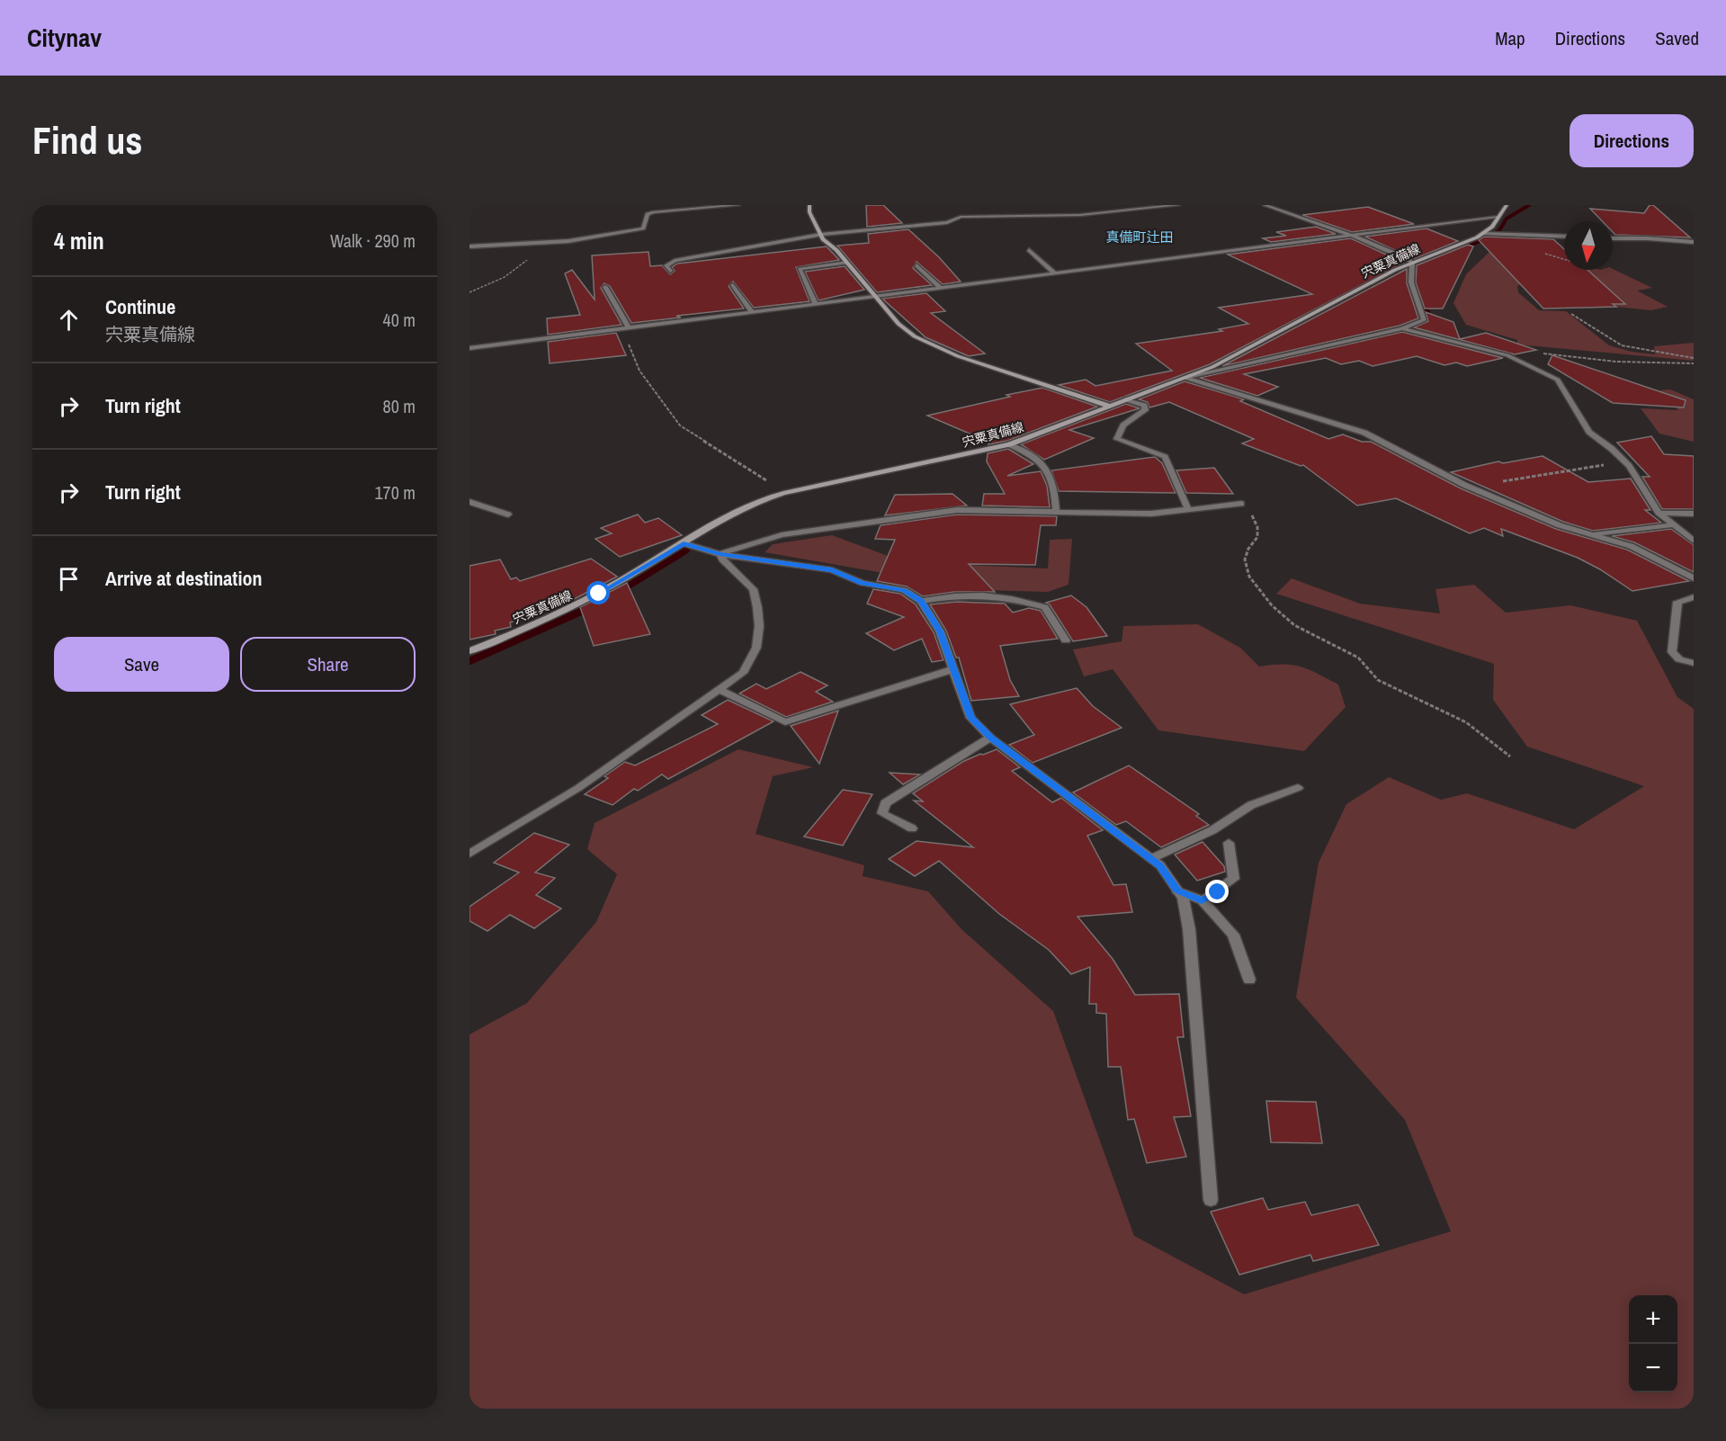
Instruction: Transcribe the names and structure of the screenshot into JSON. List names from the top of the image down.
{
  "streets": {
    "main road": ["宍粟真備線"]
  },
  "districts": ["真備町辻田"],
  "north": "bottom",
  "page": {
    "header": "Citynav",
    "nav": ["Map", "Directions", "Saved"],
    "buttons": [
      "Directions",
      ["Save", "Share"]
    ],
    "title": "Find us",
    "heading": ["4 min", "Walk · 290 m"],
    "list": [
      ["Continue", "宍粟真備線", "40 m"],
      ["Turn right", "80 m"],
      ["Turn right", "170 m"],
      "Arrive at destination"
    ],
    "map_buttons": ["+", "−"]
  }
}
